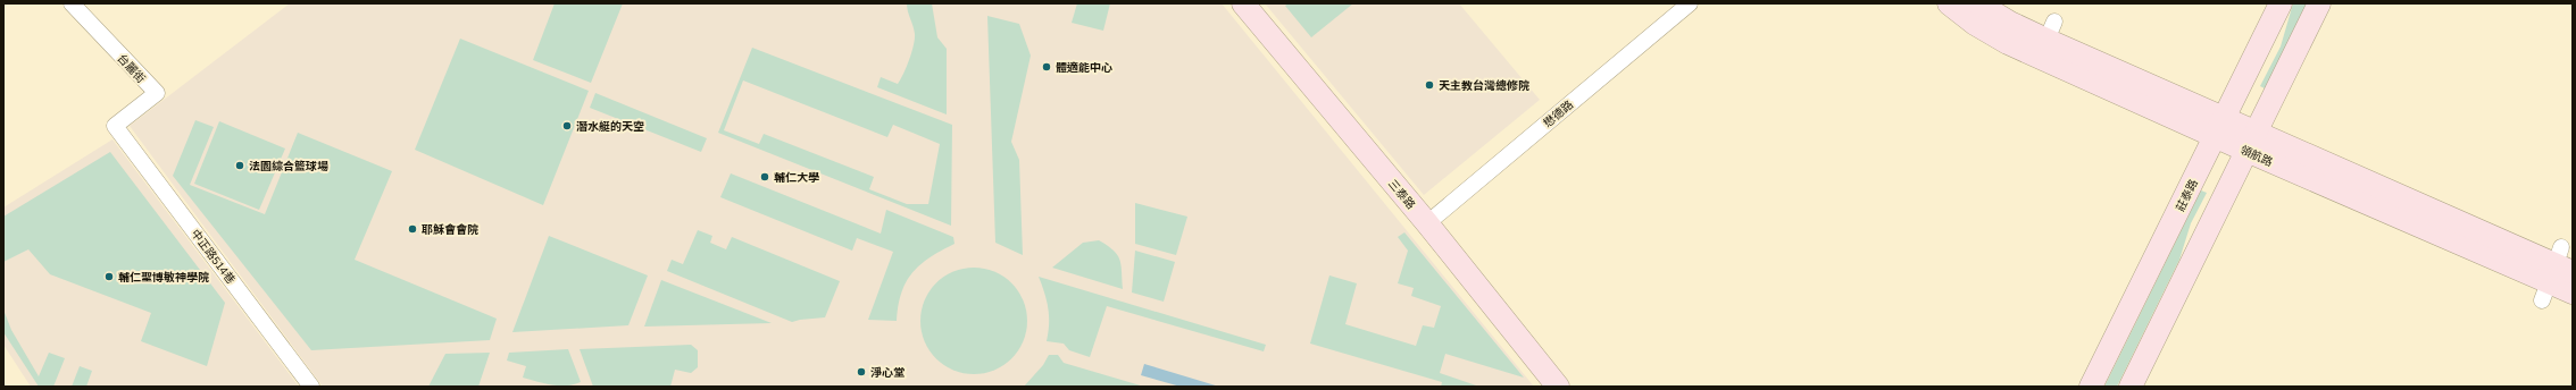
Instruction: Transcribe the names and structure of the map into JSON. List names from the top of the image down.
{
  "streets": {
    "street": [
      "台麗街",
      "懋德路",
      "領航路",
      "三泰路",
      "莊泰路",
      "中正路514巷"
    ]
  },
  "crossings": [
    ["台麗街", "中正路514巷"],
    ["懋德路", "三泰路"],
    ["領航路", "莊泰路"]
  ],
  "places": [
    "體適能中心",
    "天主教台灣總修院",
    "潛水艇的天空",
    "法園綜合籃球場",
    "輔仁大學",
    "耶穌會會院",
    "輔仁聖博敏神學院",
    "淨心堂"
  ]
}
